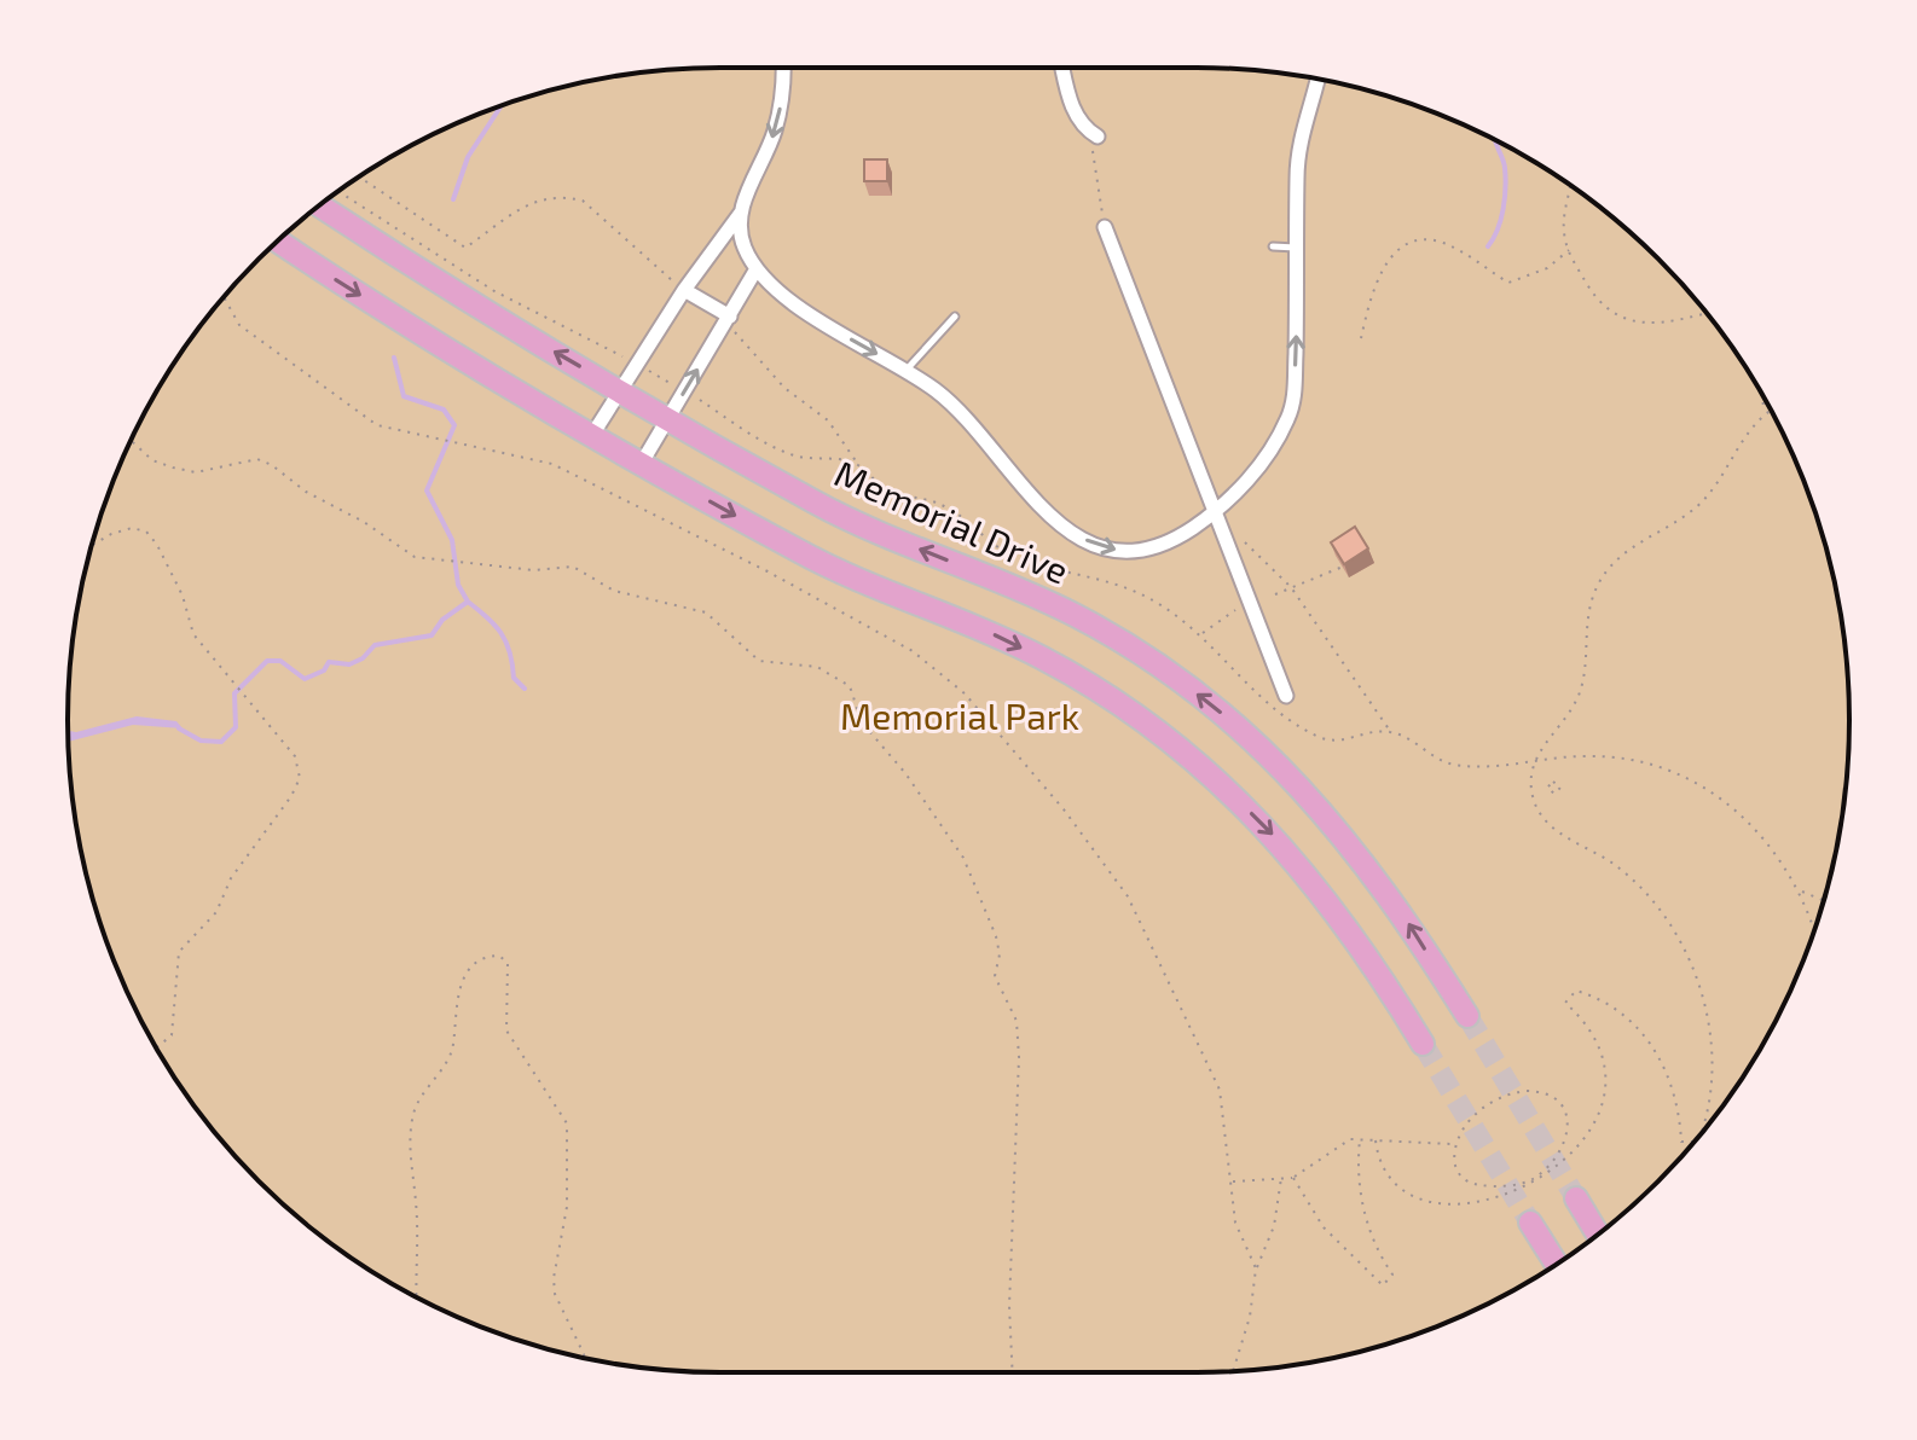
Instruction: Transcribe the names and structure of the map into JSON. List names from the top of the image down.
{
  "streets": {
    "main road": ["Memorial Drive"]
  },
  "parks": ["Memorial Park"]
}
